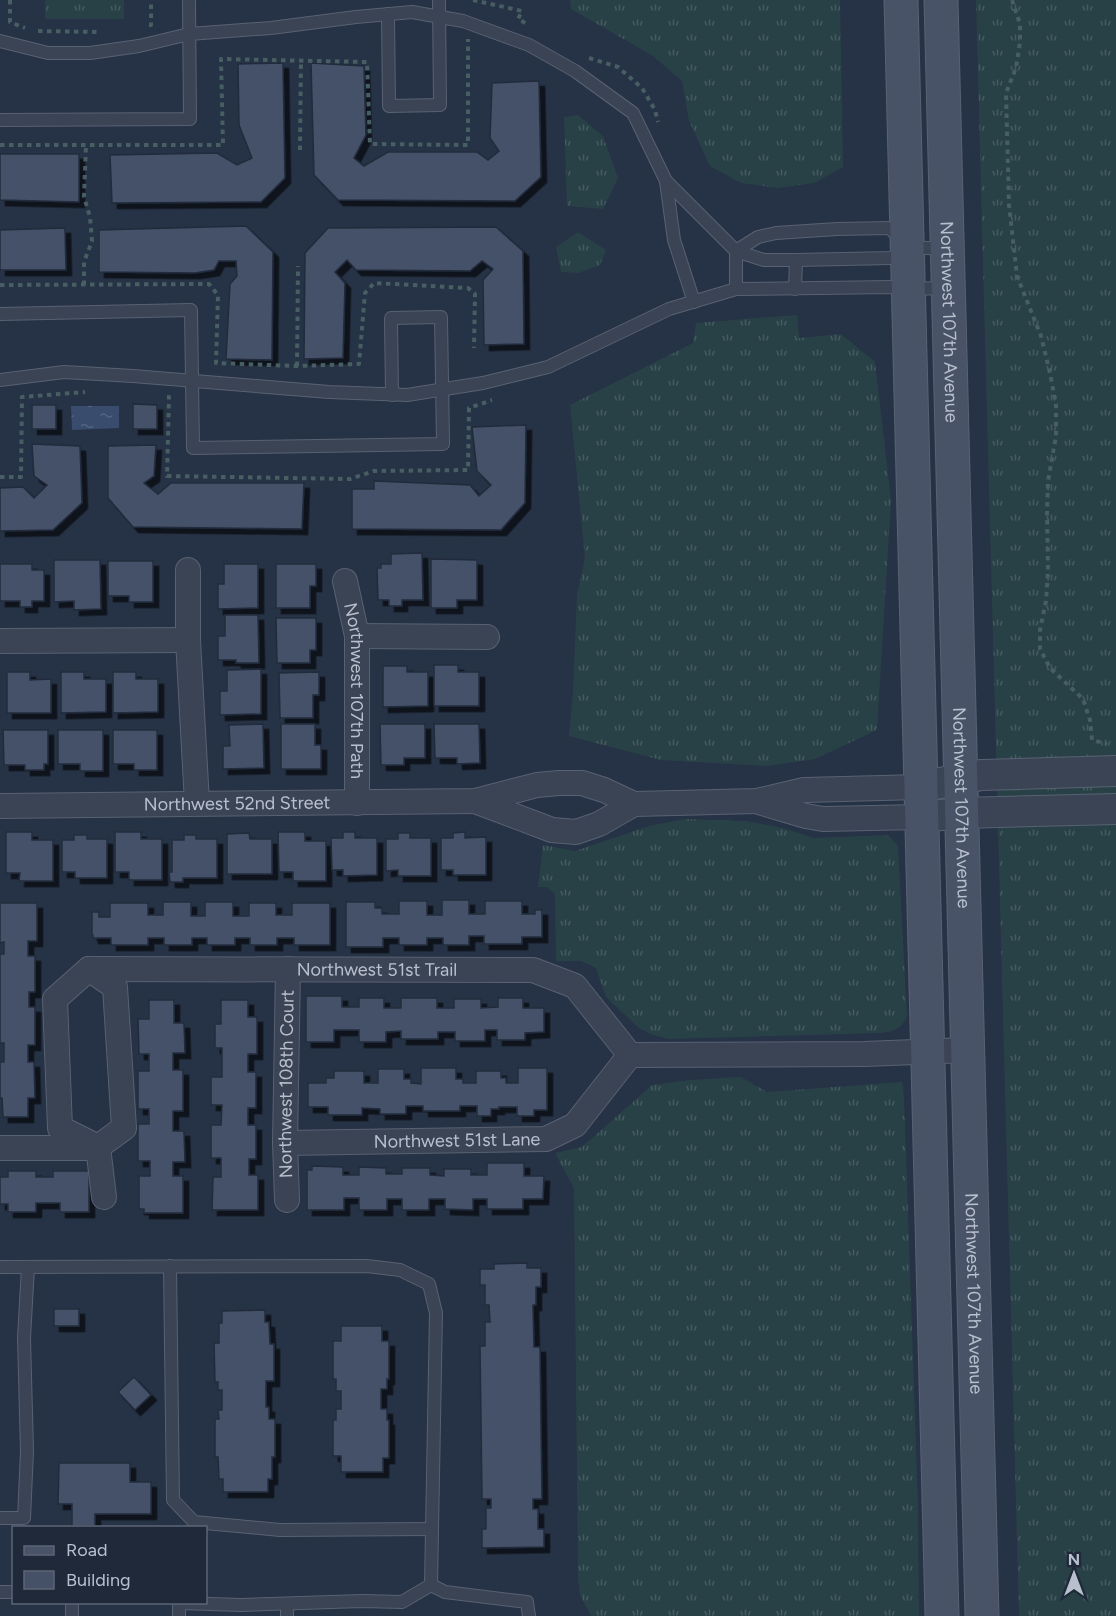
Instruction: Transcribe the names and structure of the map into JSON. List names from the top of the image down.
{
  "streets": {
    "main road": ["Northwest 107th Avenue"],
    "street": [
      "Northwest 107th Path",
      "Northwest 52nd Street",
      "Northwest 51st Trail",
      "Northwest 108th Court",
      "Northwest 51st Lane"
    ]
  },
  "crossings": [
    ["Northwest 107th Avenue", "Northwest 52nd Street"],
    ["Northwest 107th Path", "Northwest 52nd Street"],
    ["Northwest 51st Trail", "Northwest 108th Court"],
    ["Northwest 51st Trail", "Northwest 51st Lane"],
    ["Northwest 108th Court", "Northwest 51st Lane"]
  ],
  "legend": ["Road", "Building"],
  "north": "top"
}
